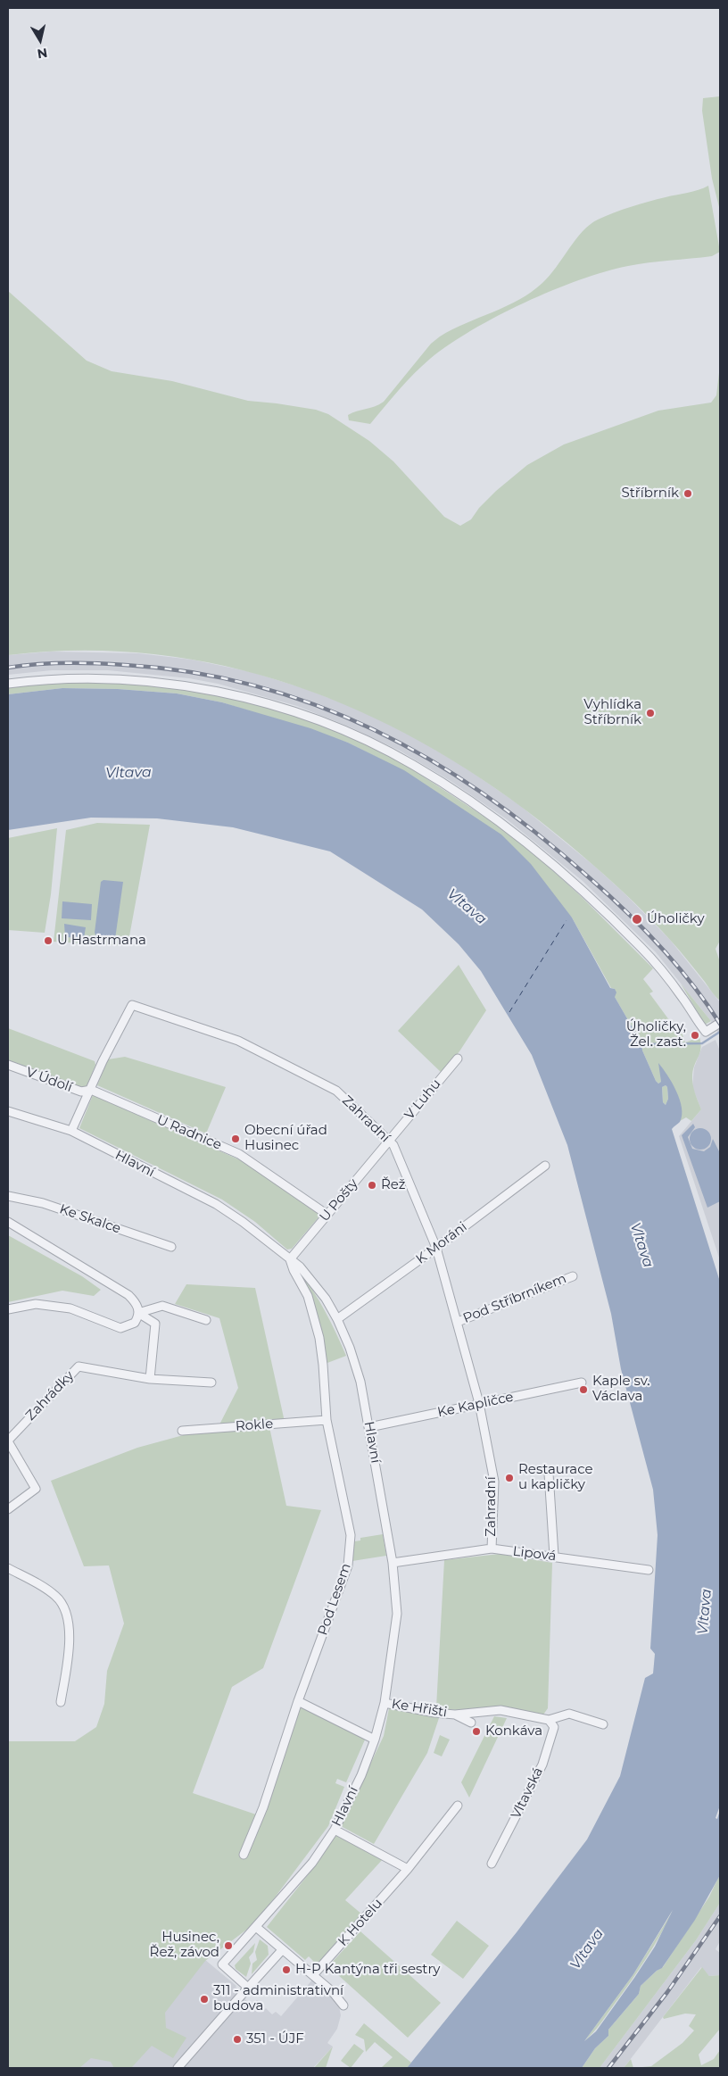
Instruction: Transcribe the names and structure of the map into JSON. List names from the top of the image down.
{
  "streets": {
    "street": [
      "V Údolí",
      "V Luhu",
      "Zahradní",
      "U Radnice",
      "Hlavní",
      "U Pošty",
      "Ke Skalce",
      "K Moráni",
      "Pod Stříbrníkem",
      "Zahrádky",
      "Ke Kapličce",
      "Rokle",
      "Lipová",
      "Pod Lesem",
      "Ke Hřišti",
      "Vltavská",
      "K Hotelu"
    ]
  },
  "crossings": [
    ["V Údolí", "Zahradní"],
    ["V Údolí", "U Radnice"],
    ["V Luhu", "Zahradní"],
    ["V Luhu", "U Pošty"],
    ["Zahradní", "U Radnice"],
    ["Zahradní", "Hlavní"],
    ["Zahradní", "U Pošty"],
    ["Zahradní", "K Moráni"],
    ["Zahradní", "Pod Stříbrníkem"],
    ["Zahradní", "Ke Kapličce"],
    ["Zahradní", "Lipová"],
    ["U Radnice", "U Pošty"],
    ["Hlavní", "U Pošty"],
    ["Hlavní", "K Moráni"],
    ["Hlavní", "Ke Kapličce"],
    ["Hlavní", "Lipová"],
    ["Hlavní", "Pod Lesem"],
    ["Hlavní", "Ke Hřišti"],
    ["U Pošty", "Pod Lesem"],
    ["Rokle", "Pod Lesem"],
    ["Ke Hřišti", "Vltavská"]
  ],
  "water": ["Vltava"],
  "places": [
    "Stříbrník",
    "Vyhlídka Stříbrník",
    "Úholičky",
    "U Hastrmana",
    "Úholičky, Žel. zast.",
    "Obecní úřad Husinec",
    "Řež",
    "Kaple sv. Václava",
    "Restaurace u kapličky",
    "Konkáva",
    "Husinec, Řež, závod",
    "H-P Kantýna tři sestry",
    "311 - administrativní budova",
    "351 - ÚJF"
  ],
  "north": "bottom"
}
